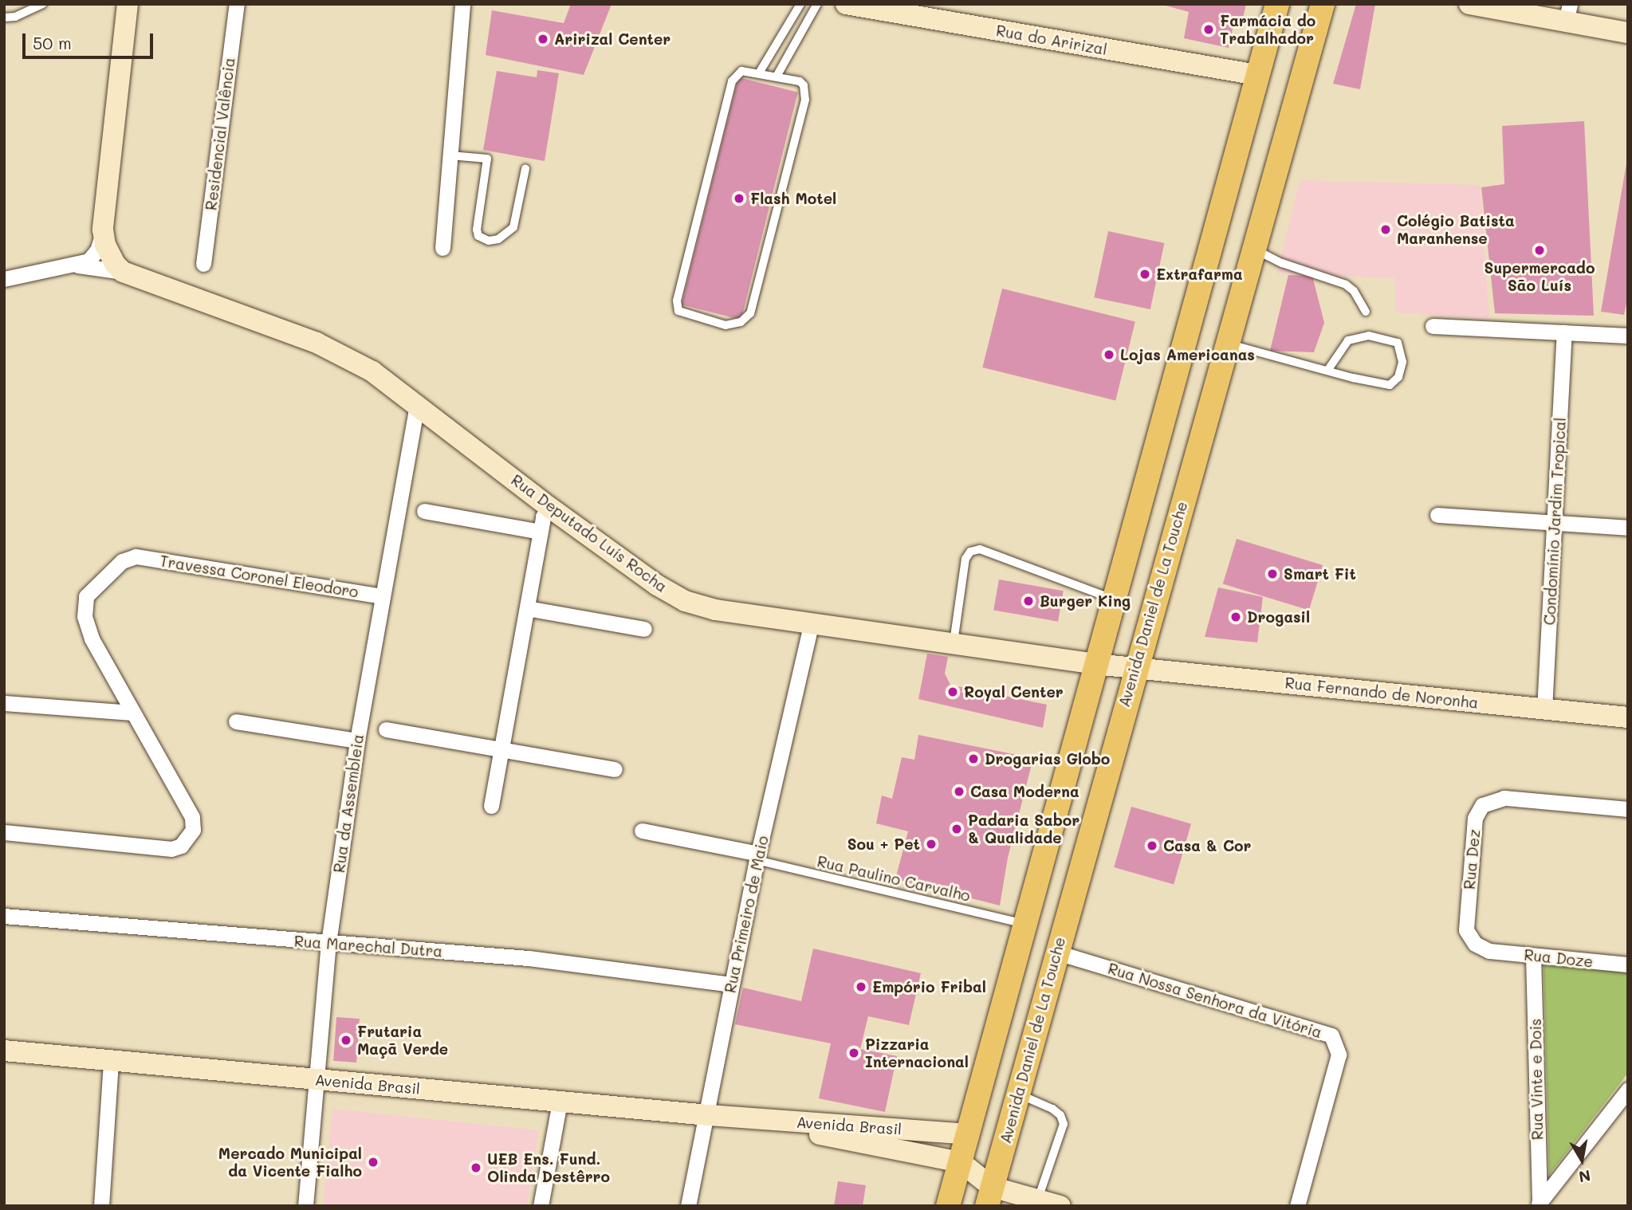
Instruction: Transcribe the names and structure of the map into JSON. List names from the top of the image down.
{
  "streets": {
    "main road": [
      "Rua do Aririzal",
      "Rua Deputado Luís Rocha",
      "Avenida Daniel de La Touche",
      "Rua Fernando de Noronha",
      "Avenida Brasil"
    ],
    "street": [
      "Residencial Valência",
      "Condomínio Jardim Tropical",
      "Travessa Coronel Eleodoro",
      "Rua da Assembleia",
      "Rua Dez",
      "Rua Primeiro de Maio",
      "Rua Marechal Dutra",
      "Rua Doze",
      "Rua Nossa Senhora da Vitória",
      "Rua Vinte e Dois"
    ],
    "lane": ["Rua Paulino Carvalho"]
  },
  "crossings": [
    ["Condomínio Jardim Tropical", "Rua Fernando de Noronha"],
    ["Rua Deputado Luís Rocha", "Avenida Daniel de La Touche"],
    ["Rua Deputado Luís Rocha", "Rua Fernando de Noronha"],
    ["Rua Deputado Luís Rocha", "Rua da Assembleia"],
    ["Rua Deputado Luís Rocha", "Rua Primeiro de Maio"],
    ["Travessa Coronel Eleodoro", "Rua da Assembleia"],
    ["Avenida Daniel de La Touche", "Rua Fernando de Noronha"],
    ["Avenida Daniel de La Touche", "Rua Nossa Senhora da Vitória"],
    ["Rua da Assembleia", "Rua Marechal Dutra"],
    ["Rua da Assembleia", "Avenida Brasil"],
    ["Rua Dez", "Rua Doze"],
    ["Rua Paulino Carvalho", "Rua Primeiro de Maio"],
    ["Rua Primeiro de Maio", "Rua Marechal Dutra"],
    ["Rua Primeiro de Maio", "Avenida Brasil"],
    ["Rua Doze", "Rua Vinte e Dois"]
  ],
  "places": [
    "Farmácia do Trabalhador",
    "Aririzal Center",
    "Flash Motel",
    "Colégio Batista Maranhense",
    "Supermercado São Luís",
    "Extrafarma",
    "Lojas Americanas",
    "Smart Fit",
    "Burger King",
    "Drogasil",
    "Royal Center",
    "Drogarias Globo",
    "Casa Moderna",
    "Padaria Sabor & Qualidade",
    "Sou + Pet",
    "Casa & Cor",
    "Empório Fribal",
    "Frutaria Maçã Verde",
    "Pizzaria Internacional",
    "Mercado Municipal da Vicente Fialho",
    "UEB Ens. Fund. Olinda Destêrro"
  ],
  "scale_bar": "50 m",
  "north": "bottom"
}
